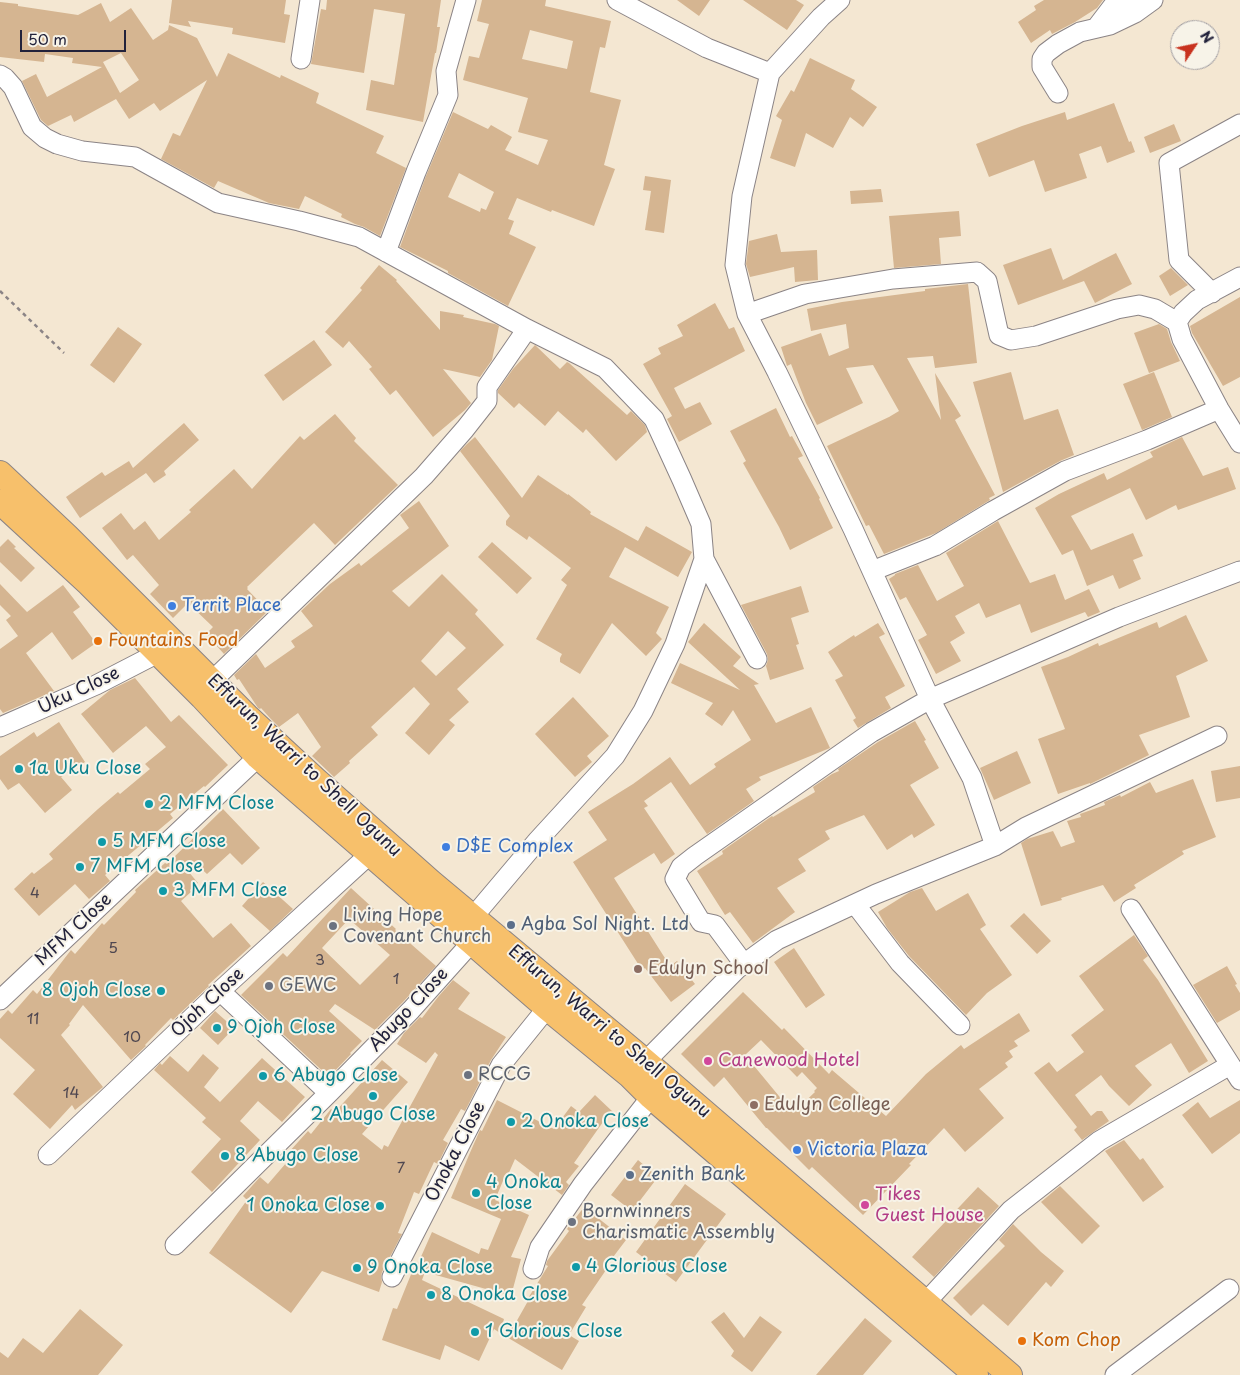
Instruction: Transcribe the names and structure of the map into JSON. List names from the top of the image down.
{
  "streets": {
    "main road": ["Effurun, Warri to Shell Ogunu"],
    "street": [
      "Uku Close",
      "MFM Close",
      "Ojoh Close",
      "Abugo Close",
      "Onoka Close"
    ]
  },
  "crossings": [
    ["Uku Close", "Effurun, Warri to Shell Ogunu"],
    ["Effurun, Warri to Shell Ogunu", "MFM Close"],
    ["Effurun, Warri to Shell Ogunu", "Ojoh Close"],
    ["Effurun, Warri to Shell Ogunu", "Abugo Close"],
    ["Effurun, Warri to Shell Ogunu", "Onoka Close"]
  ],
  "places": [
    "Territ Place",
    "Fountains Food",
    "1a Uku Close",
    "2 MFM Close",
    "5 MFM Close",
    "D$E Complex",
    "7 MFM Close",
    "3 MFM Close",
    "Agba Sol Night. Ltd",
    "Living Hope Covenant Church",
    "Edulyn School",
    "GEWC",
    "8 Ojoh Close",
    "9 Ojoh Close",
    "Canewood Hotel",
    "RCCG",
    "6 Abugo Close",
    "2 Abugo Close",
    "Edulyn College",
    "2 Onoka Close",
    "Victoria Plaza",
    "8 Abugo Close",
    "Zenith Bank",
    "4 Onoka Close",
    "Tikes Guest House",
    "1 Onoka Close",
    "Bornwinners Charismatic Assembly",
    "4 Glorious Close",
    "9 Onoka Close",
    "8 Onoka Close",
    "1 Glorious Close",
    "Kom Chop"
  ],
  "house_numbers": [
    "4",
    "5",
    "3",
    "1",
    "11",
    "10",
    "14",
    "7"
  ],
  "scale_bar": "50 m",
  "north": "top right"
}
